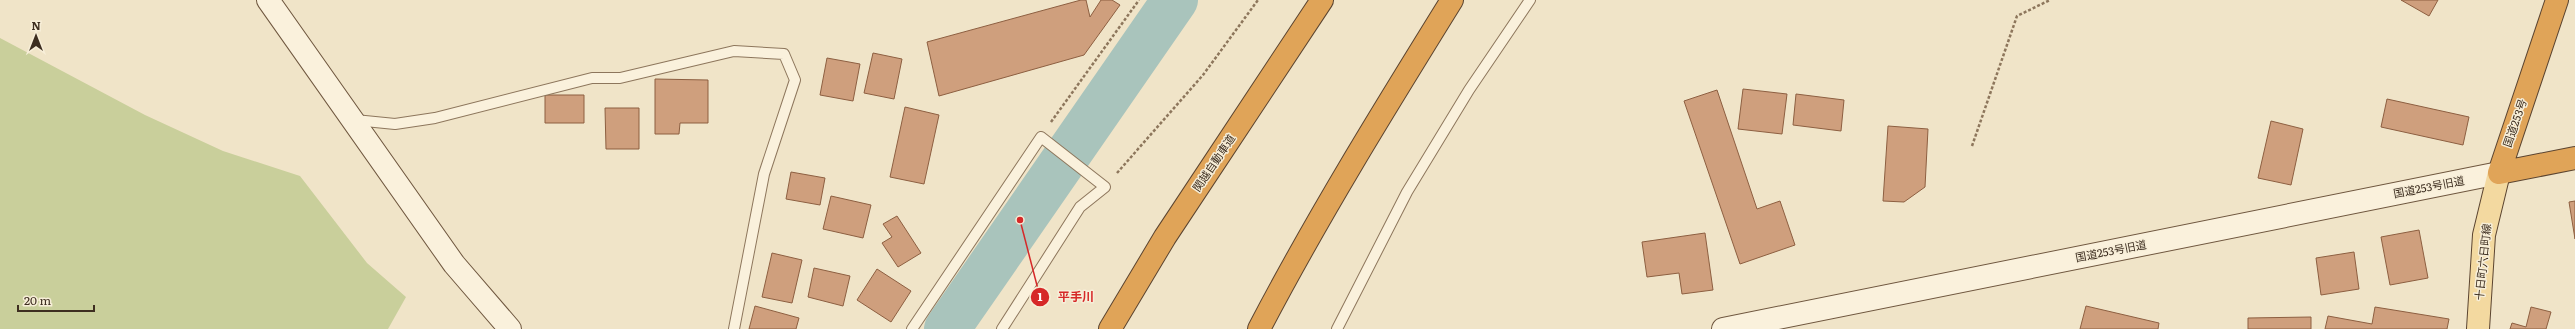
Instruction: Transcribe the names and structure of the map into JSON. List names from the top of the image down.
{
  "streets": {
    "highway": ["国道253号", "関越自動車道"],
    "main road": ["十日町六日町線"],
    "street": ["国道253号旧道"]
  },
  "crossings": [
    ["国道253号", "国道253号旧道"],
    ["国道253号", "十日町六日町線"],
    ["国道253号旧道", "十日町六日町線"]
  ],
  "places": ["平手川"],
  "scale_bar": "20 m",
  "north": "top"
}
